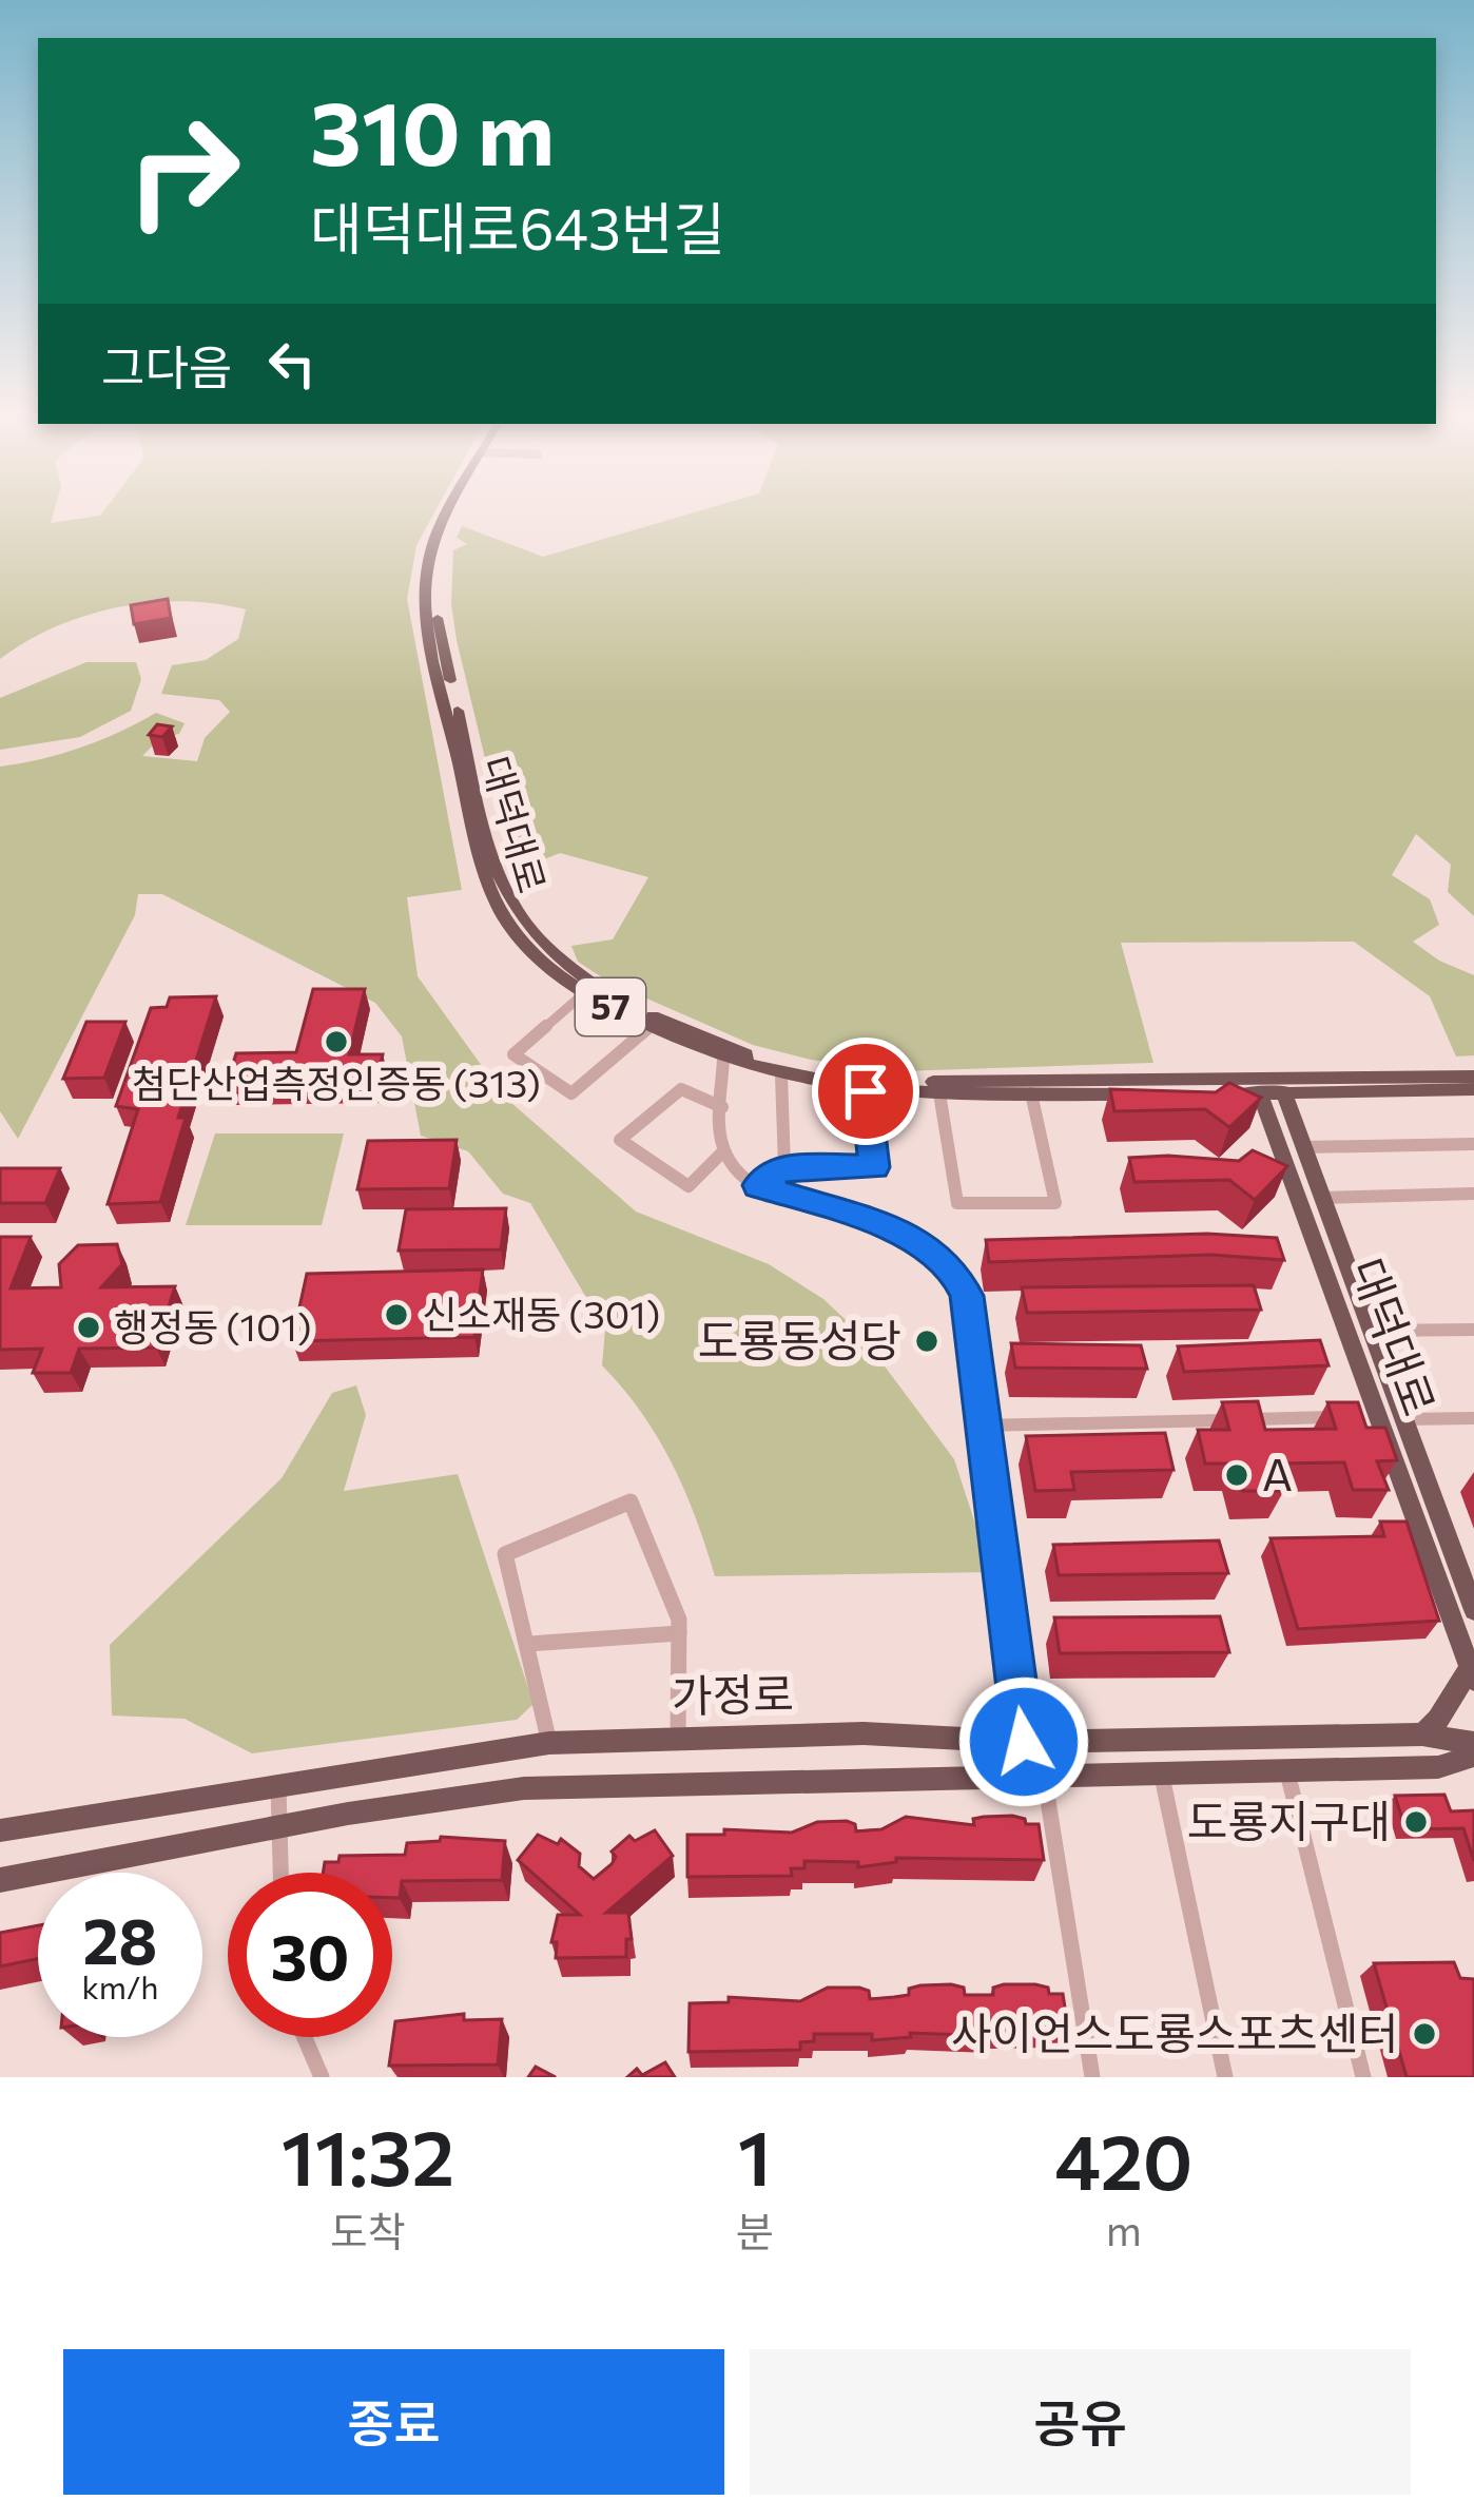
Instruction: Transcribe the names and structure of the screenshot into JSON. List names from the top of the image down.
{
  "streets": {
    "main road": ["대덕대로", "57", "가정로"]
  },
  "places": [
    "첨단산업측정인증동 (313)",
    "신소재동 (301)",
    "행정동 (101)",
    "도룡동성당",
    "A",
    "도룡지구대",
    "사이언스도룡스포츠센터"
  ],
  "page": {
    "turn": ["310 m", "대덕대로643번길"],
    "then": "그다음",
    "speed": "28 km/h",
    "limit": "30",
    "eta": [
      "11:32",
      "도착",
      "1",
      "분",
      "420",
      "m"
    ],
    "buttons": ["종료", "공유"]
  }
}
